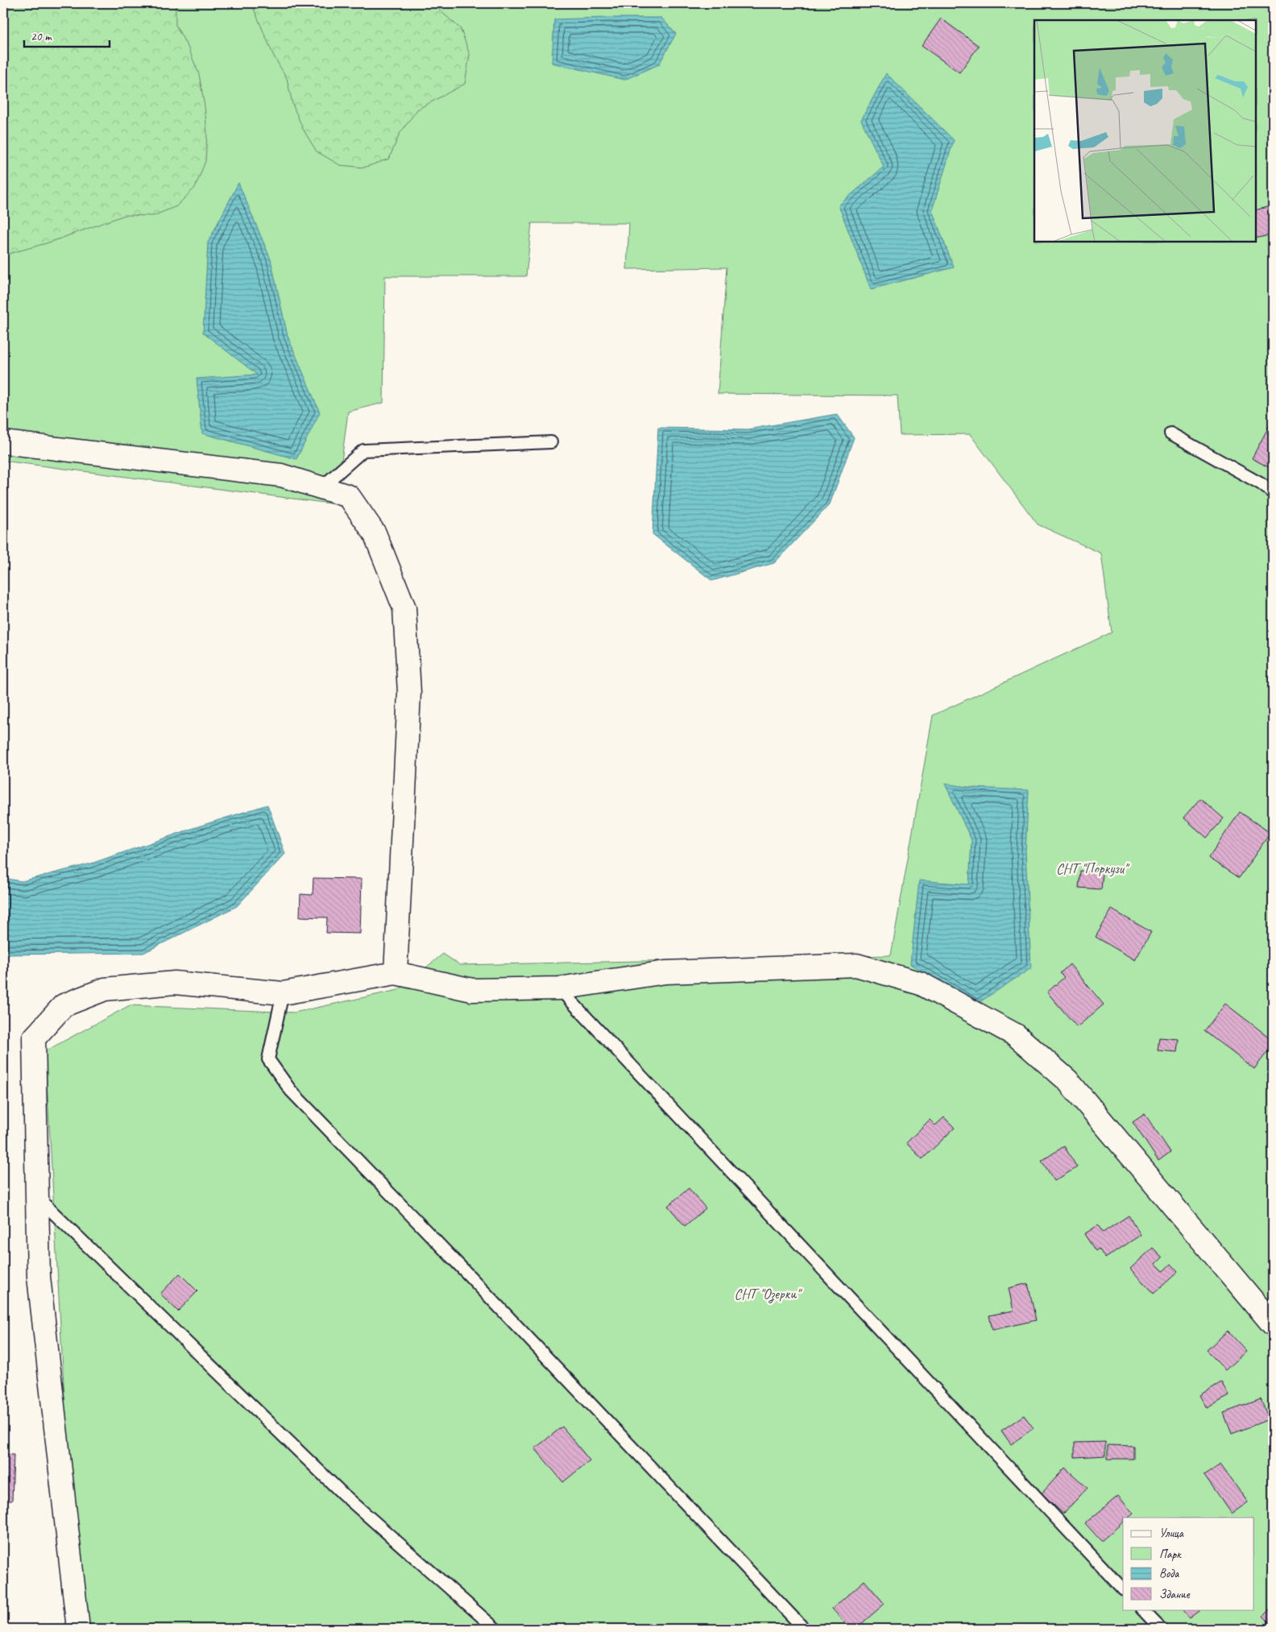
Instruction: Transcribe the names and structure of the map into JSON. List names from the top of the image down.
{
  "parks": ["СНТ \"Поркузи\"", "СНТ \"Озерки\""],
  "legend": [
    "Улица",
    "Парк",
    "Вода",
    "Здание"
  ],
  "scale_bar": "20 m"
}
